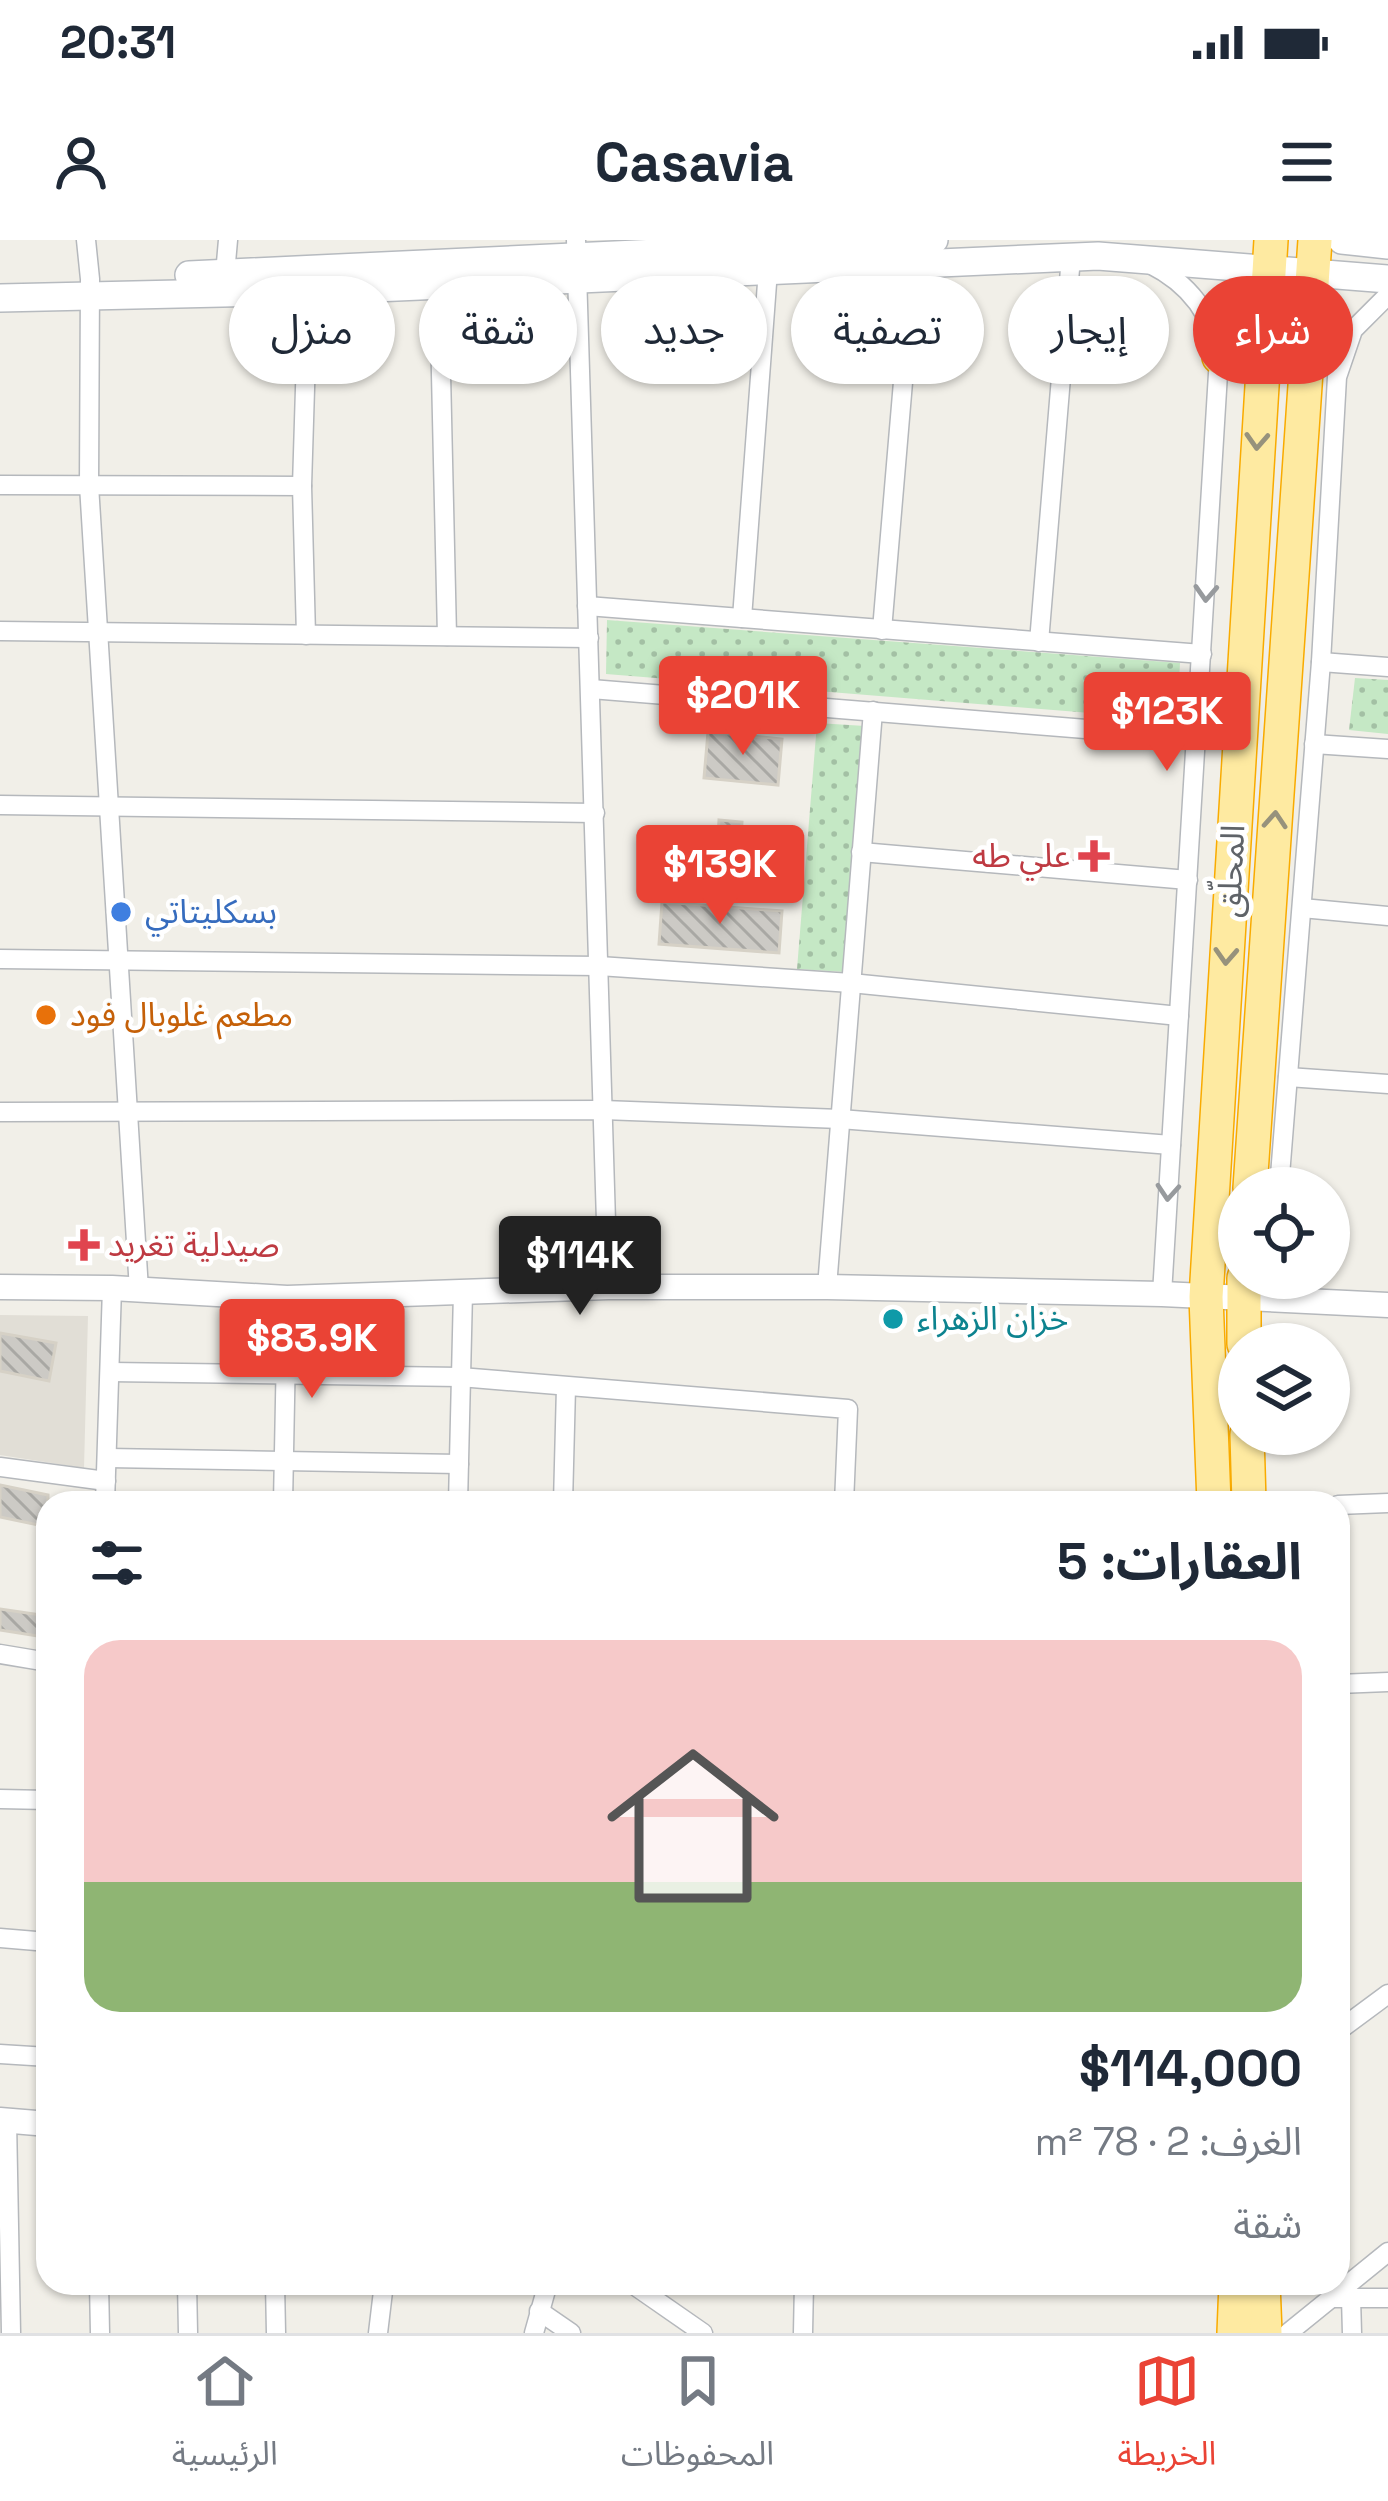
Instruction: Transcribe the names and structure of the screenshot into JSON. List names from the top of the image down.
{
  "streets": {
    "highway": ["المحلّق"]
  },
  "places": {
    "health": ["علي طه", "صيدلية تغريد"],
    "other": ["بسكليتاتي", "مطعم غلوبال فود", "خزان الزهراء"]
  },
  "page": {
    "status": "20:31",
    "header": "Casavia",
    "chip": [
      "شراء",
      "إيجار",
      "تصفية",
      "جديد",
      "شقة",
      "منزل"
    ],
    "price": [
      "$201K",
      "$123K",
      "$139K",
      "$114K",
      "$83.9K"
    ],
    "heading": "العقارات: 5",
    "list": [
      {
        "name": "$114,000",
        "note": "الغرف: 2 · 78 m² · شقة"
      }
    ],
    "tabs": ["الخريطة", "المحفوظات", "الرئيسية"]
  }
}
